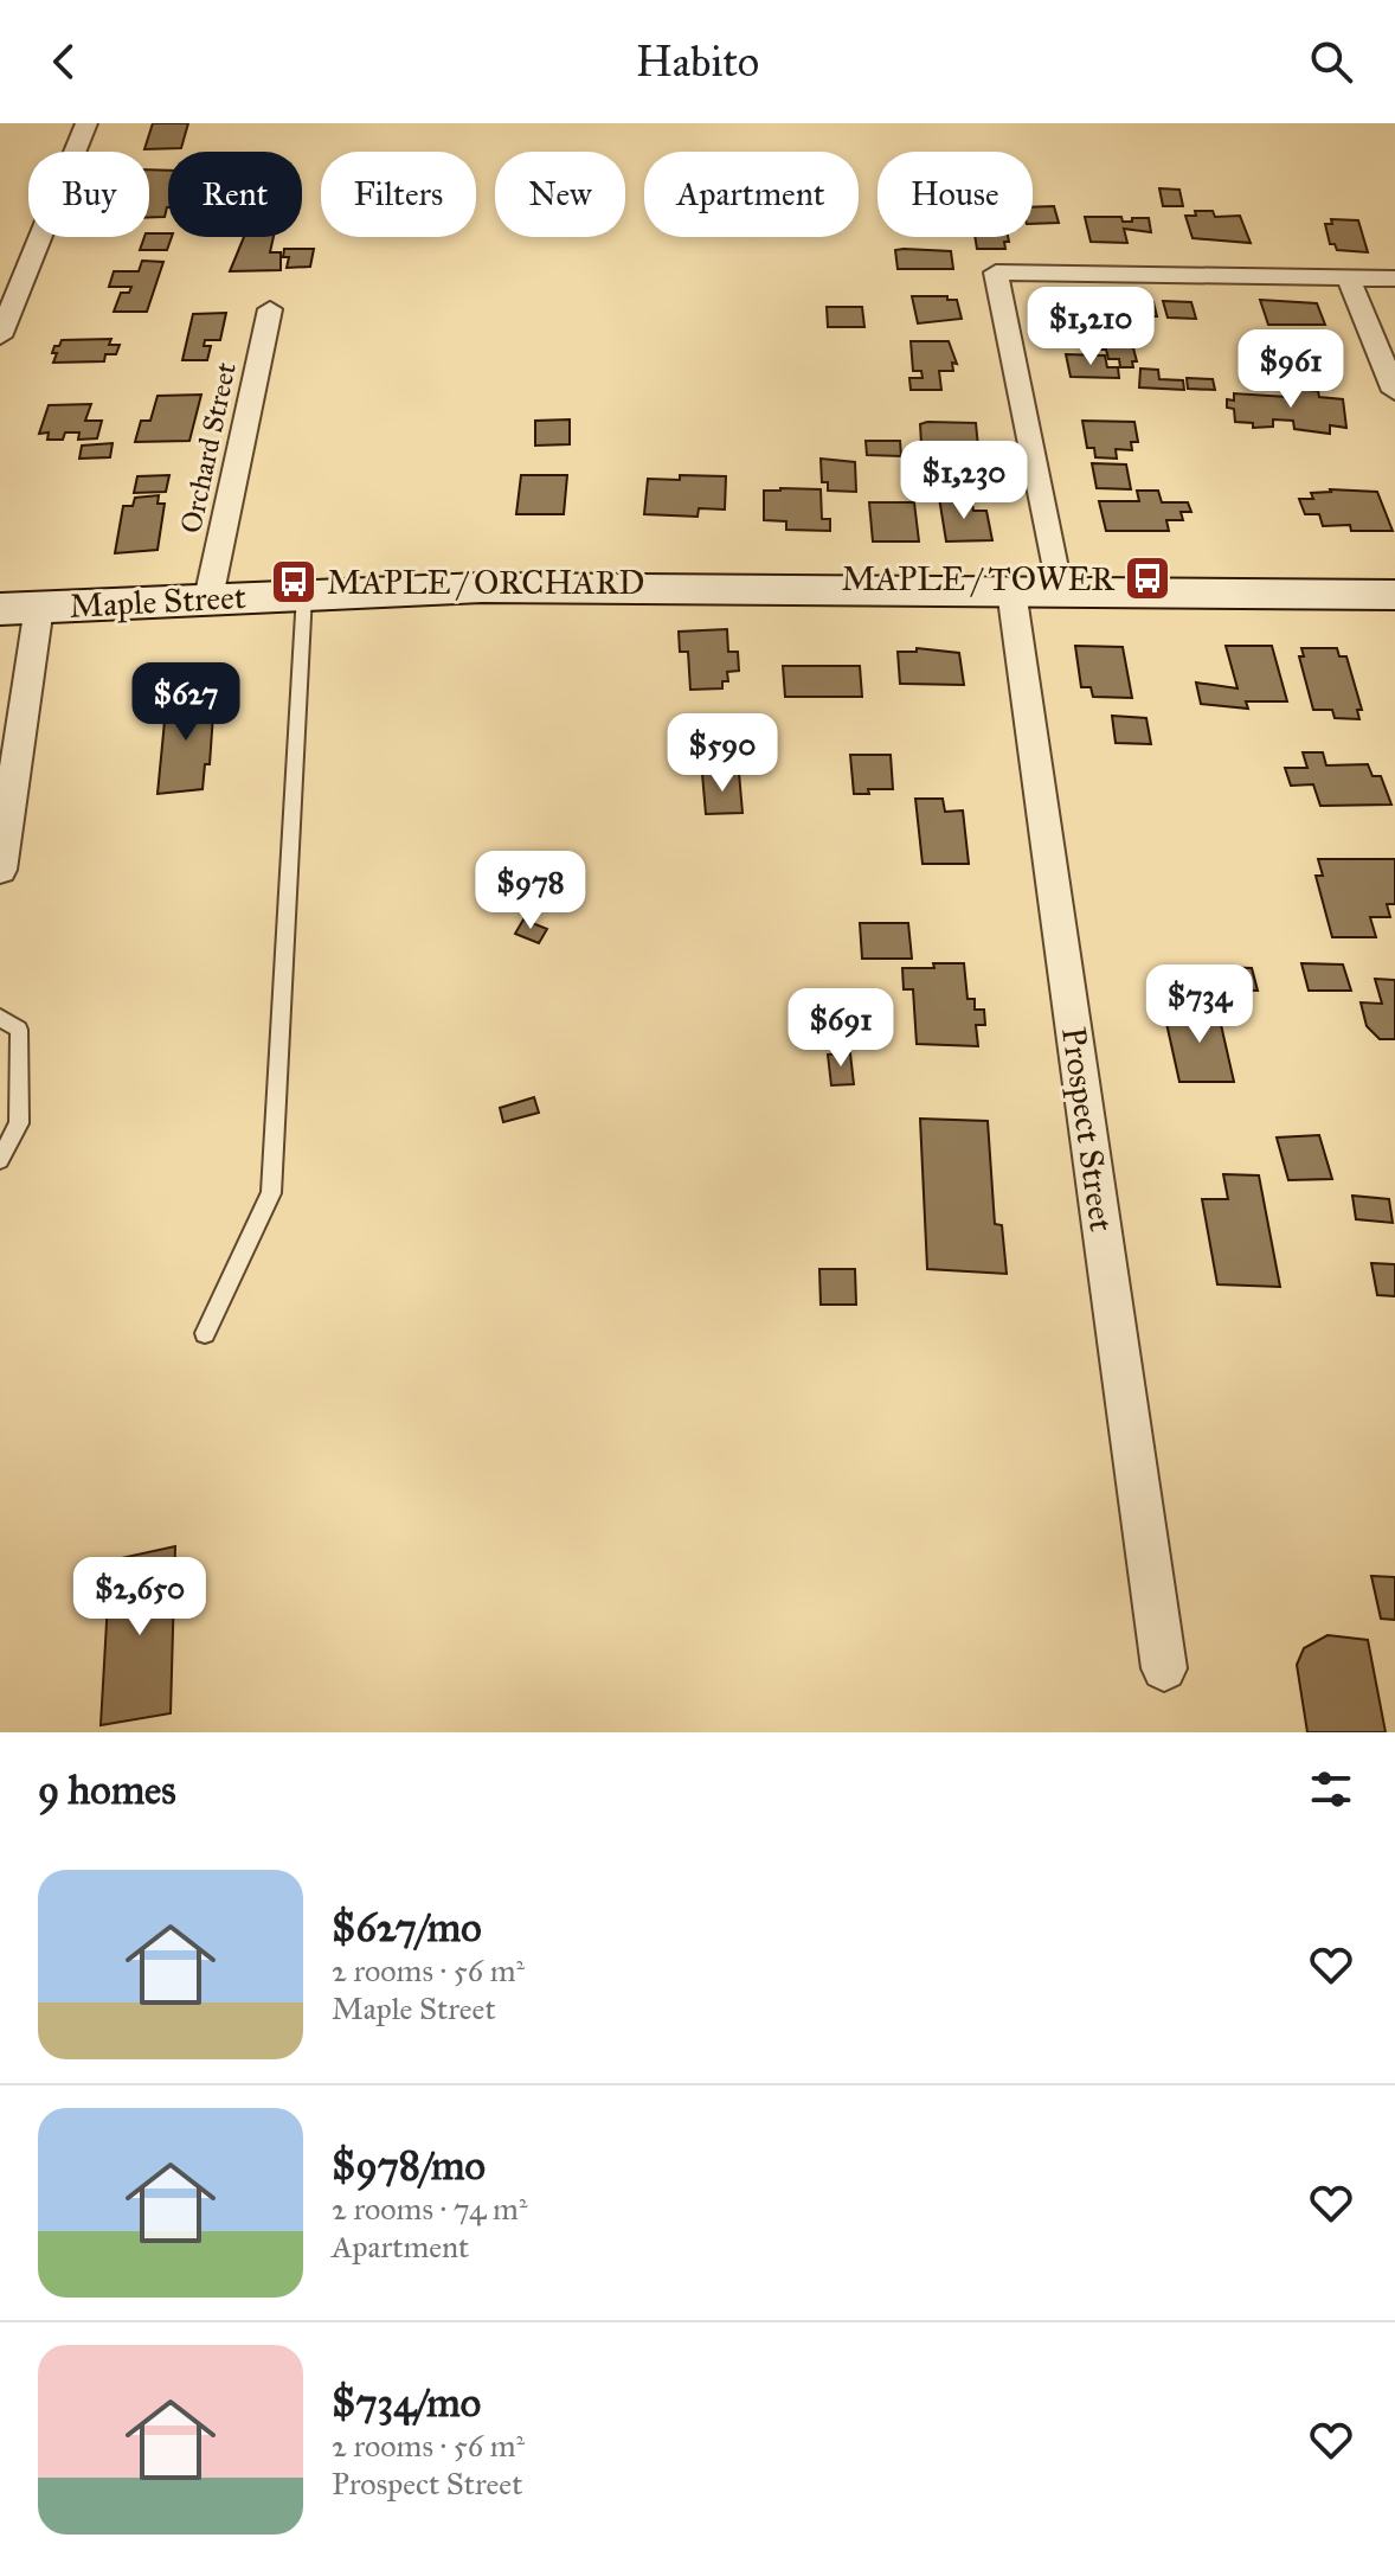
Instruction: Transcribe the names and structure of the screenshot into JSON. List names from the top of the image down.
{
  "streets": {
    "main road": ["Maple Street"],
    "street": ["Orchard Street", "Prospect Street"]
  },
  "crossings": [
    ["Orchard Street", "Maple Street"],
    ["Maple Street", "Prospect Street"]
  ],
  "places": {
    "bus stop": ["MAPLE / TOWER", "MAPLE / ORCHARD"]
  },
  "page": {
    "header": "Habito",
    "chip": [
      "Buy",
      "Rent",
      "Filters",
      "New",
      "Apartment",
      "House"
    ],
    "price": [
      "$1,210",
      "$961",
      "$1,230",
      "$627",
      "$590",
      "$978",
      "$734",
      "$691",
      "$2,650"
    ],
    "heading": "9 homes",
    "list": [
      {
        "name": "$627/mo",
        "note": "2 rooms · 56 m² · Maple Street"
      },
      {
        "name": "$978/mo",
        "note": "2 rooms · 74 m² · Apartment"
      },
      {
        "name": "$734/mo",
        "note": "2 rooms · 56 m² · Prospect Street"
      }
    ]
  }
}
